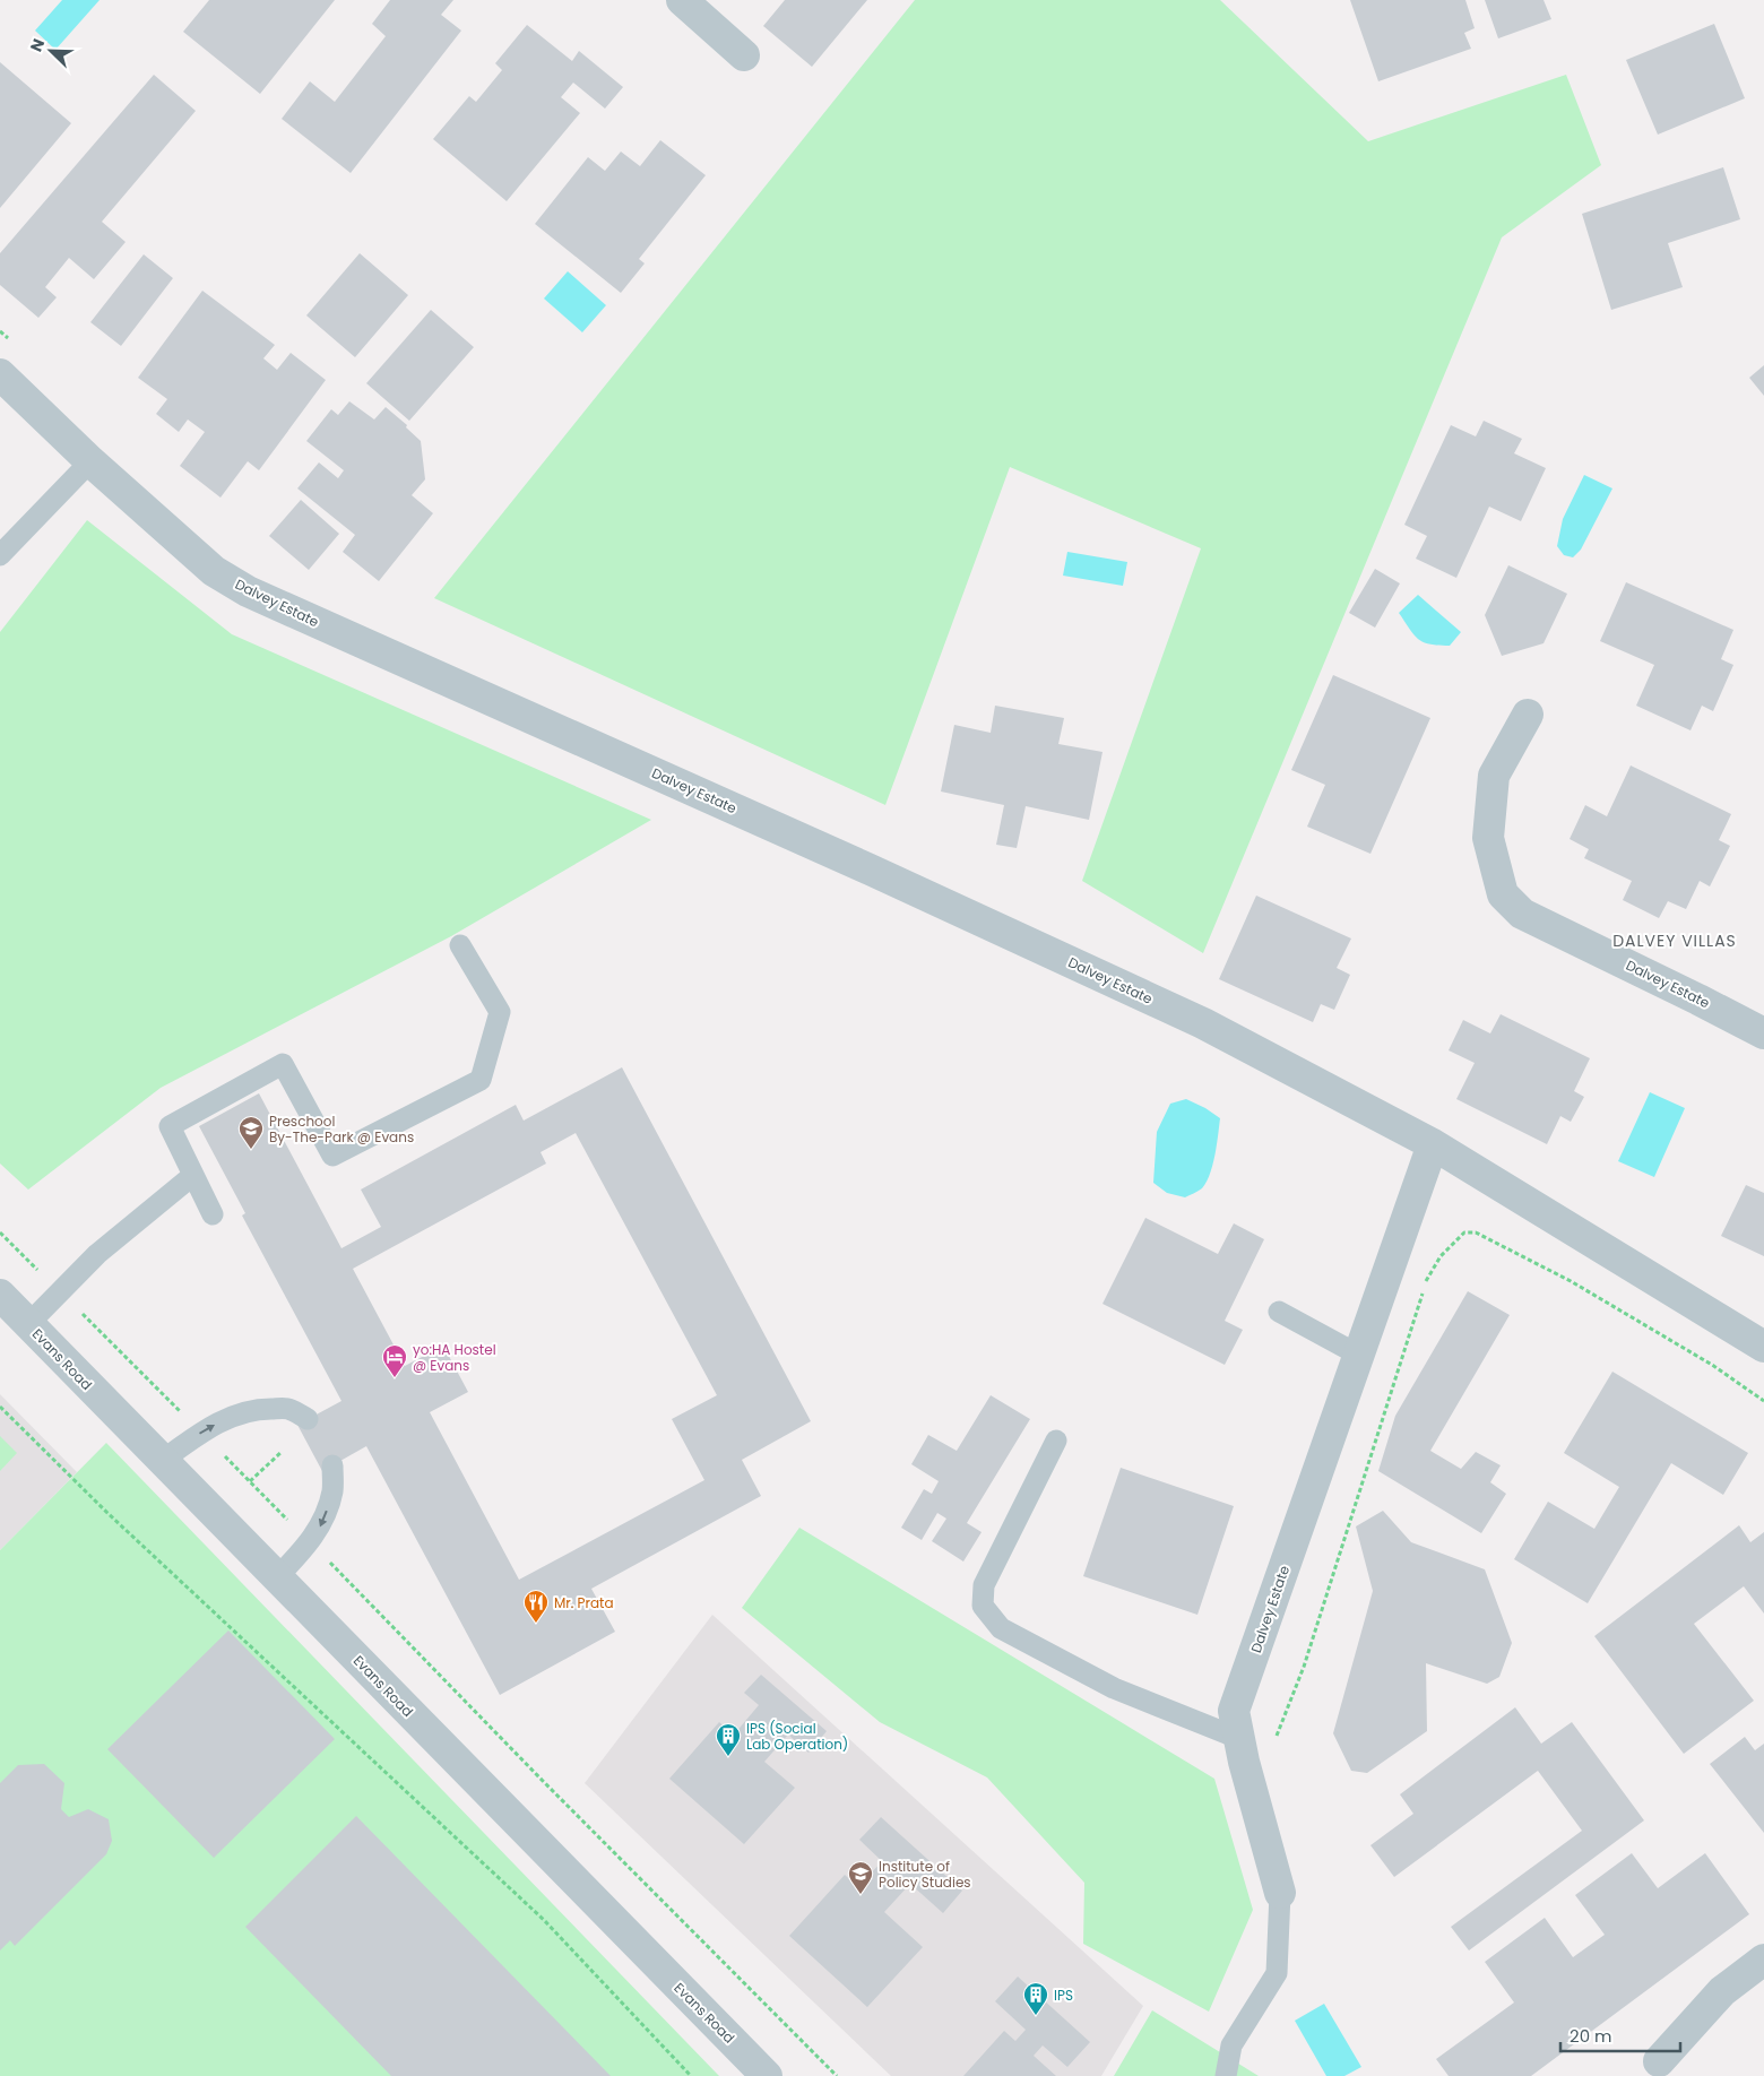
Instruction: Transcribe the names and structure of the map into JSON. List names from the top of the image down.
{
  "streets": {
    "street": ["Dalvey Estate", "Evans Road"]
  },
  "districts": ["DALVEY VILLAS"],
  "places": {
    "school or university": ["Preschool By-The-Park @ Evans", "Institute of Policy Studies"],
    "hotel": ["yo:HA Hostel @ Evans"],
    "restaurant": ["Mr. Prata"],
    "building": ["IPS (Social Lab Operation)", "IPS"]
  },
  "scale_bar": "20 m",
  "north": "top left"
}
